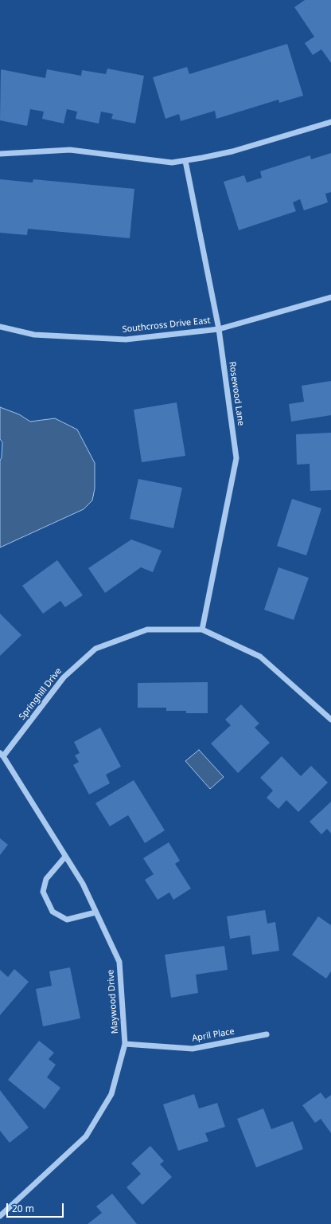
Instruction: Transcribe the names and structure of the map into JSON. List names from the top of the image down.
{
  "streets": {
    "street": [
      "Southcross Drive East",
      "Rosewood Lane",
      "Springhill Drive",
      "Maywood Drive",
      "April Place"
    ]
  },
  "crossings": [
    ["Southcross Drive East", "Rosewood Lane"],
    ["Rosewood Lane", "Springhill Drive"],
    ["Springhill Drive", "Maywood Drive"],
    ["Maywood Drive", "April Place"]
  ],
  "scale_bar": "20 m"
}
